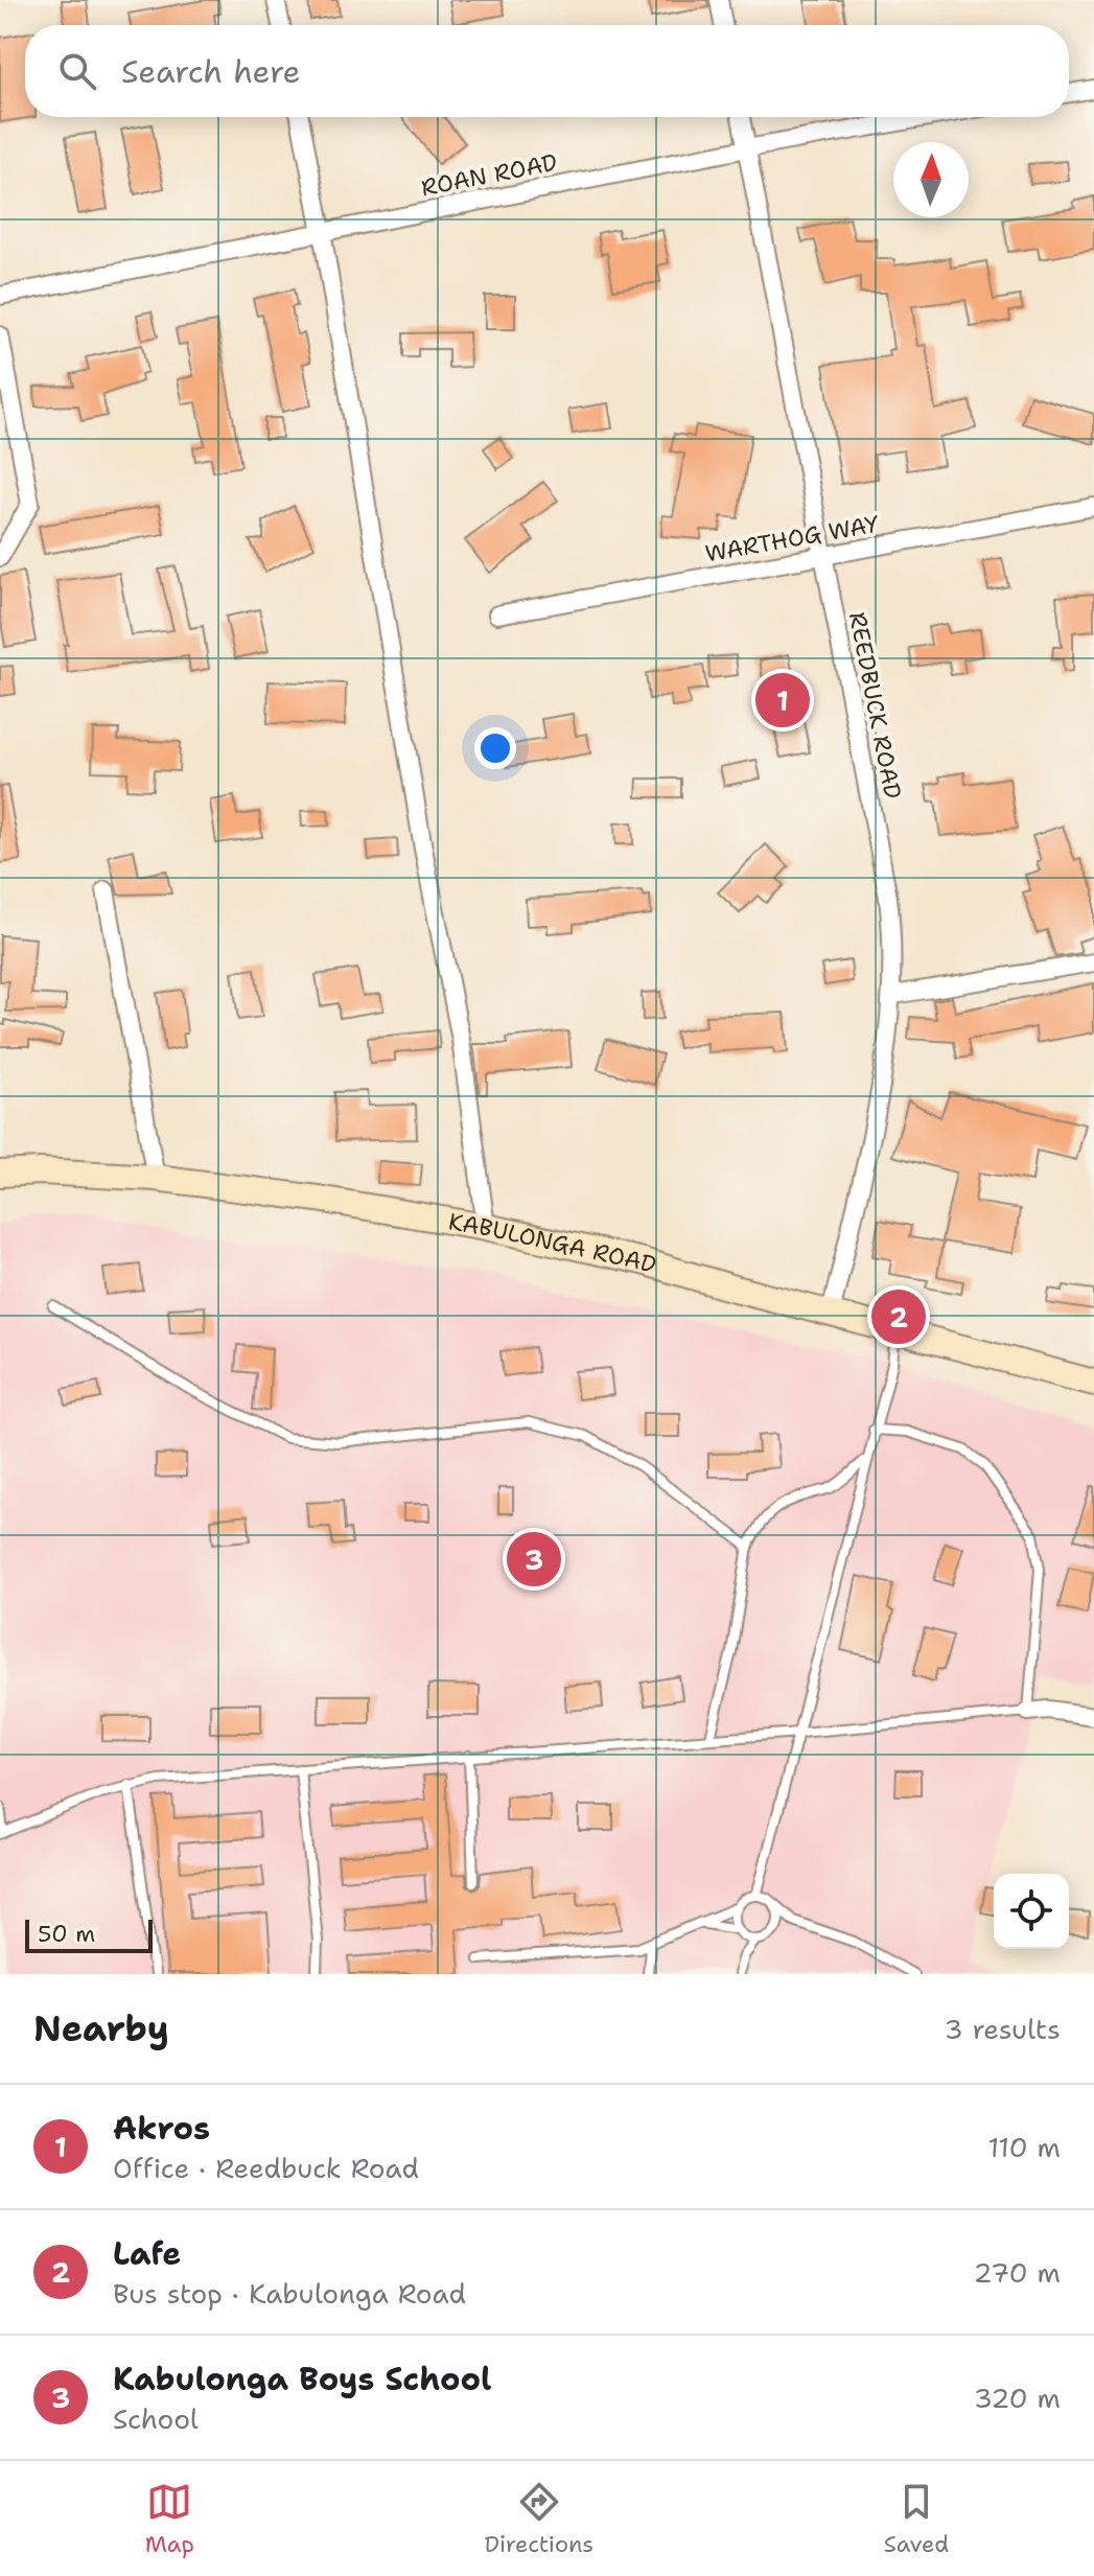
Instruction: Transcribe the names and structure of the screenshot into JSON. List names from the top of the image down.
{
  "streets": {
    "main road": ["KABULONGA ROAD"],
    "street": ["ROAN ROAD", "WARTHOG WAY", "REEDBUCK ROAD"]
  },
  "crossings": [
    ["ROAN ROAD", "REEDBUCK ROAD"],
    ["WARTHOG WAY", "REEDBUCK ROAD"],
    ["REEDBUCK ROAD", "KABULONGA ROAD"]
  ],
  "scale_bar": "50 m",
  "north": "top",
  "page": {
    "search": "Search here",
    "pins": ["1", "2", "3"],
    "scale": "50 m",
    "heading": ["Nearby", "3 results"],
    "list": [
      {
        "mark": "1",
        "name": "Akros",
        "note": "Office · Reedbuck Road",
        "value": "110 m"
      },
      {
        "mark": "2",
        "name": "Lafe",
        "note": "Bus stop · Kabulonga Road",
        "value": "270 m"
      },
      {
        "mark": "3",
        "name": "Kabulonga Boys School",
        "note": "School",
        "value": "320 m"
      }
    ],
    "nav": ["Map", "Directions", "Saved"]
  }
}
